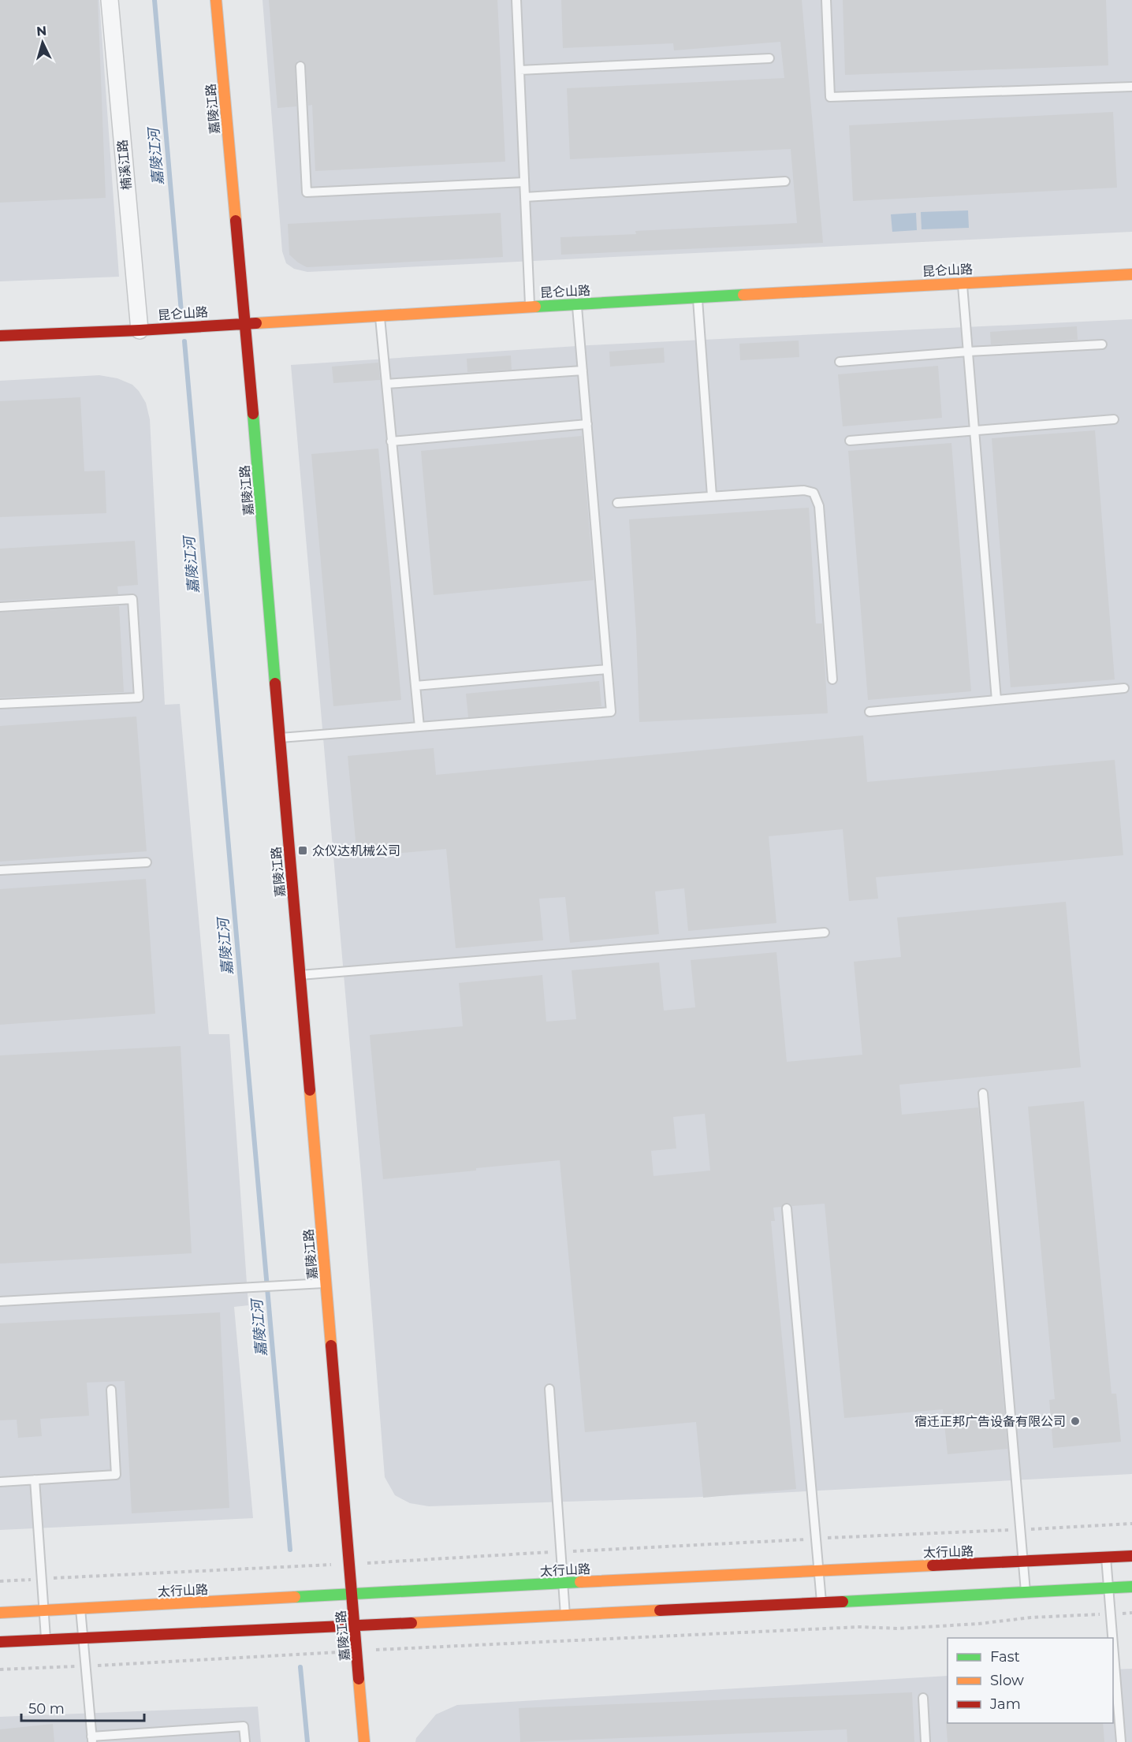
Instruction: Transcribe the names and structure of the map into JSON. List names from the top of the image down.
{
  "streets": {
    "street": [
      "嘉陵江路",
      "楠溪江路",
      "昆仑山路",
      "太行山路"
    ]
  },
  "crossings": [
    ["嘉陵江路", "昆仑山路"],
    ["嘉陵江路", "太行山路"],
    ["楠溪江路", "昆仑山路"]
  ],
  "water": ["嘉陵江河"],
  "places": {
    "transit": ["众仪达机械公司"],
    "other": ["宿迁正邦广告设备有限公司"]
  },
  "legend": ["Fast", "Slow", "Jam"],
  "scale_bar": "50 m",
  "north": "top"
}
